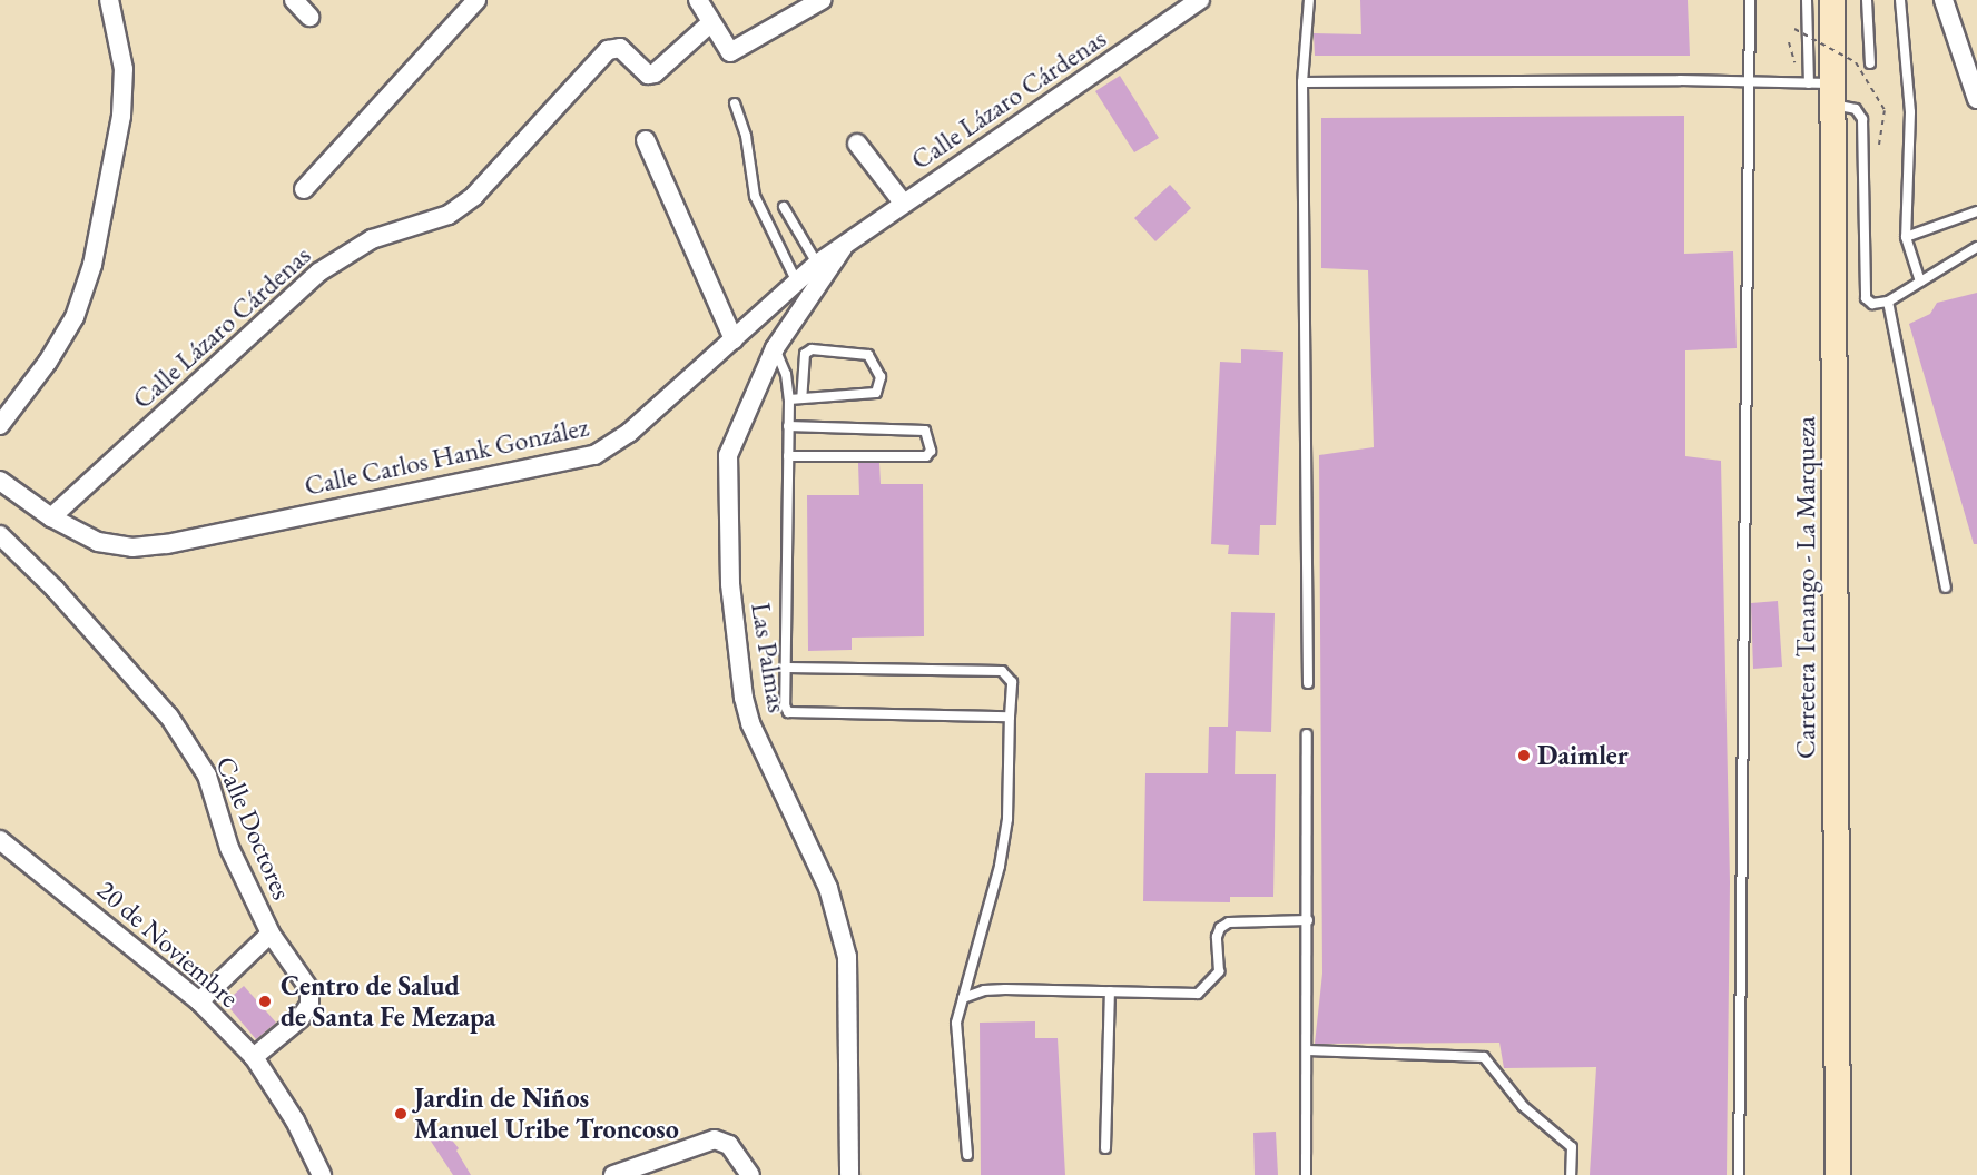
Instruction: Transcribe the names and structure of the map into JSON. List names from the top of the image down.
{
  "streets": {
    "main road": ["Carretera Tenango - La Marqueza"],
    "street": [
      "Calle Lázaro Cárdenas",
      "Calle Carlos Hank González",
      "Las Palmas",
      "Calle Doctores",
      "20 de Noviembre"
    ]
  },
  "crossings": [
    ["Calle Lázaro Cárdenas", "Calle Carlos Hank González"],
    ["Calle Lázaro Cárdenas", "Las Palmas"],
    ["Calle Carlos Hank González", "Las Palmas"],
    ["Calle Doctores", "20 de Noviembre"]
  ],
  "places": ["Daimler", "Centro de Salud de Santa Fe Mezapa", "Jardin de Niños Manuel Uribe Troncoso"]
}
